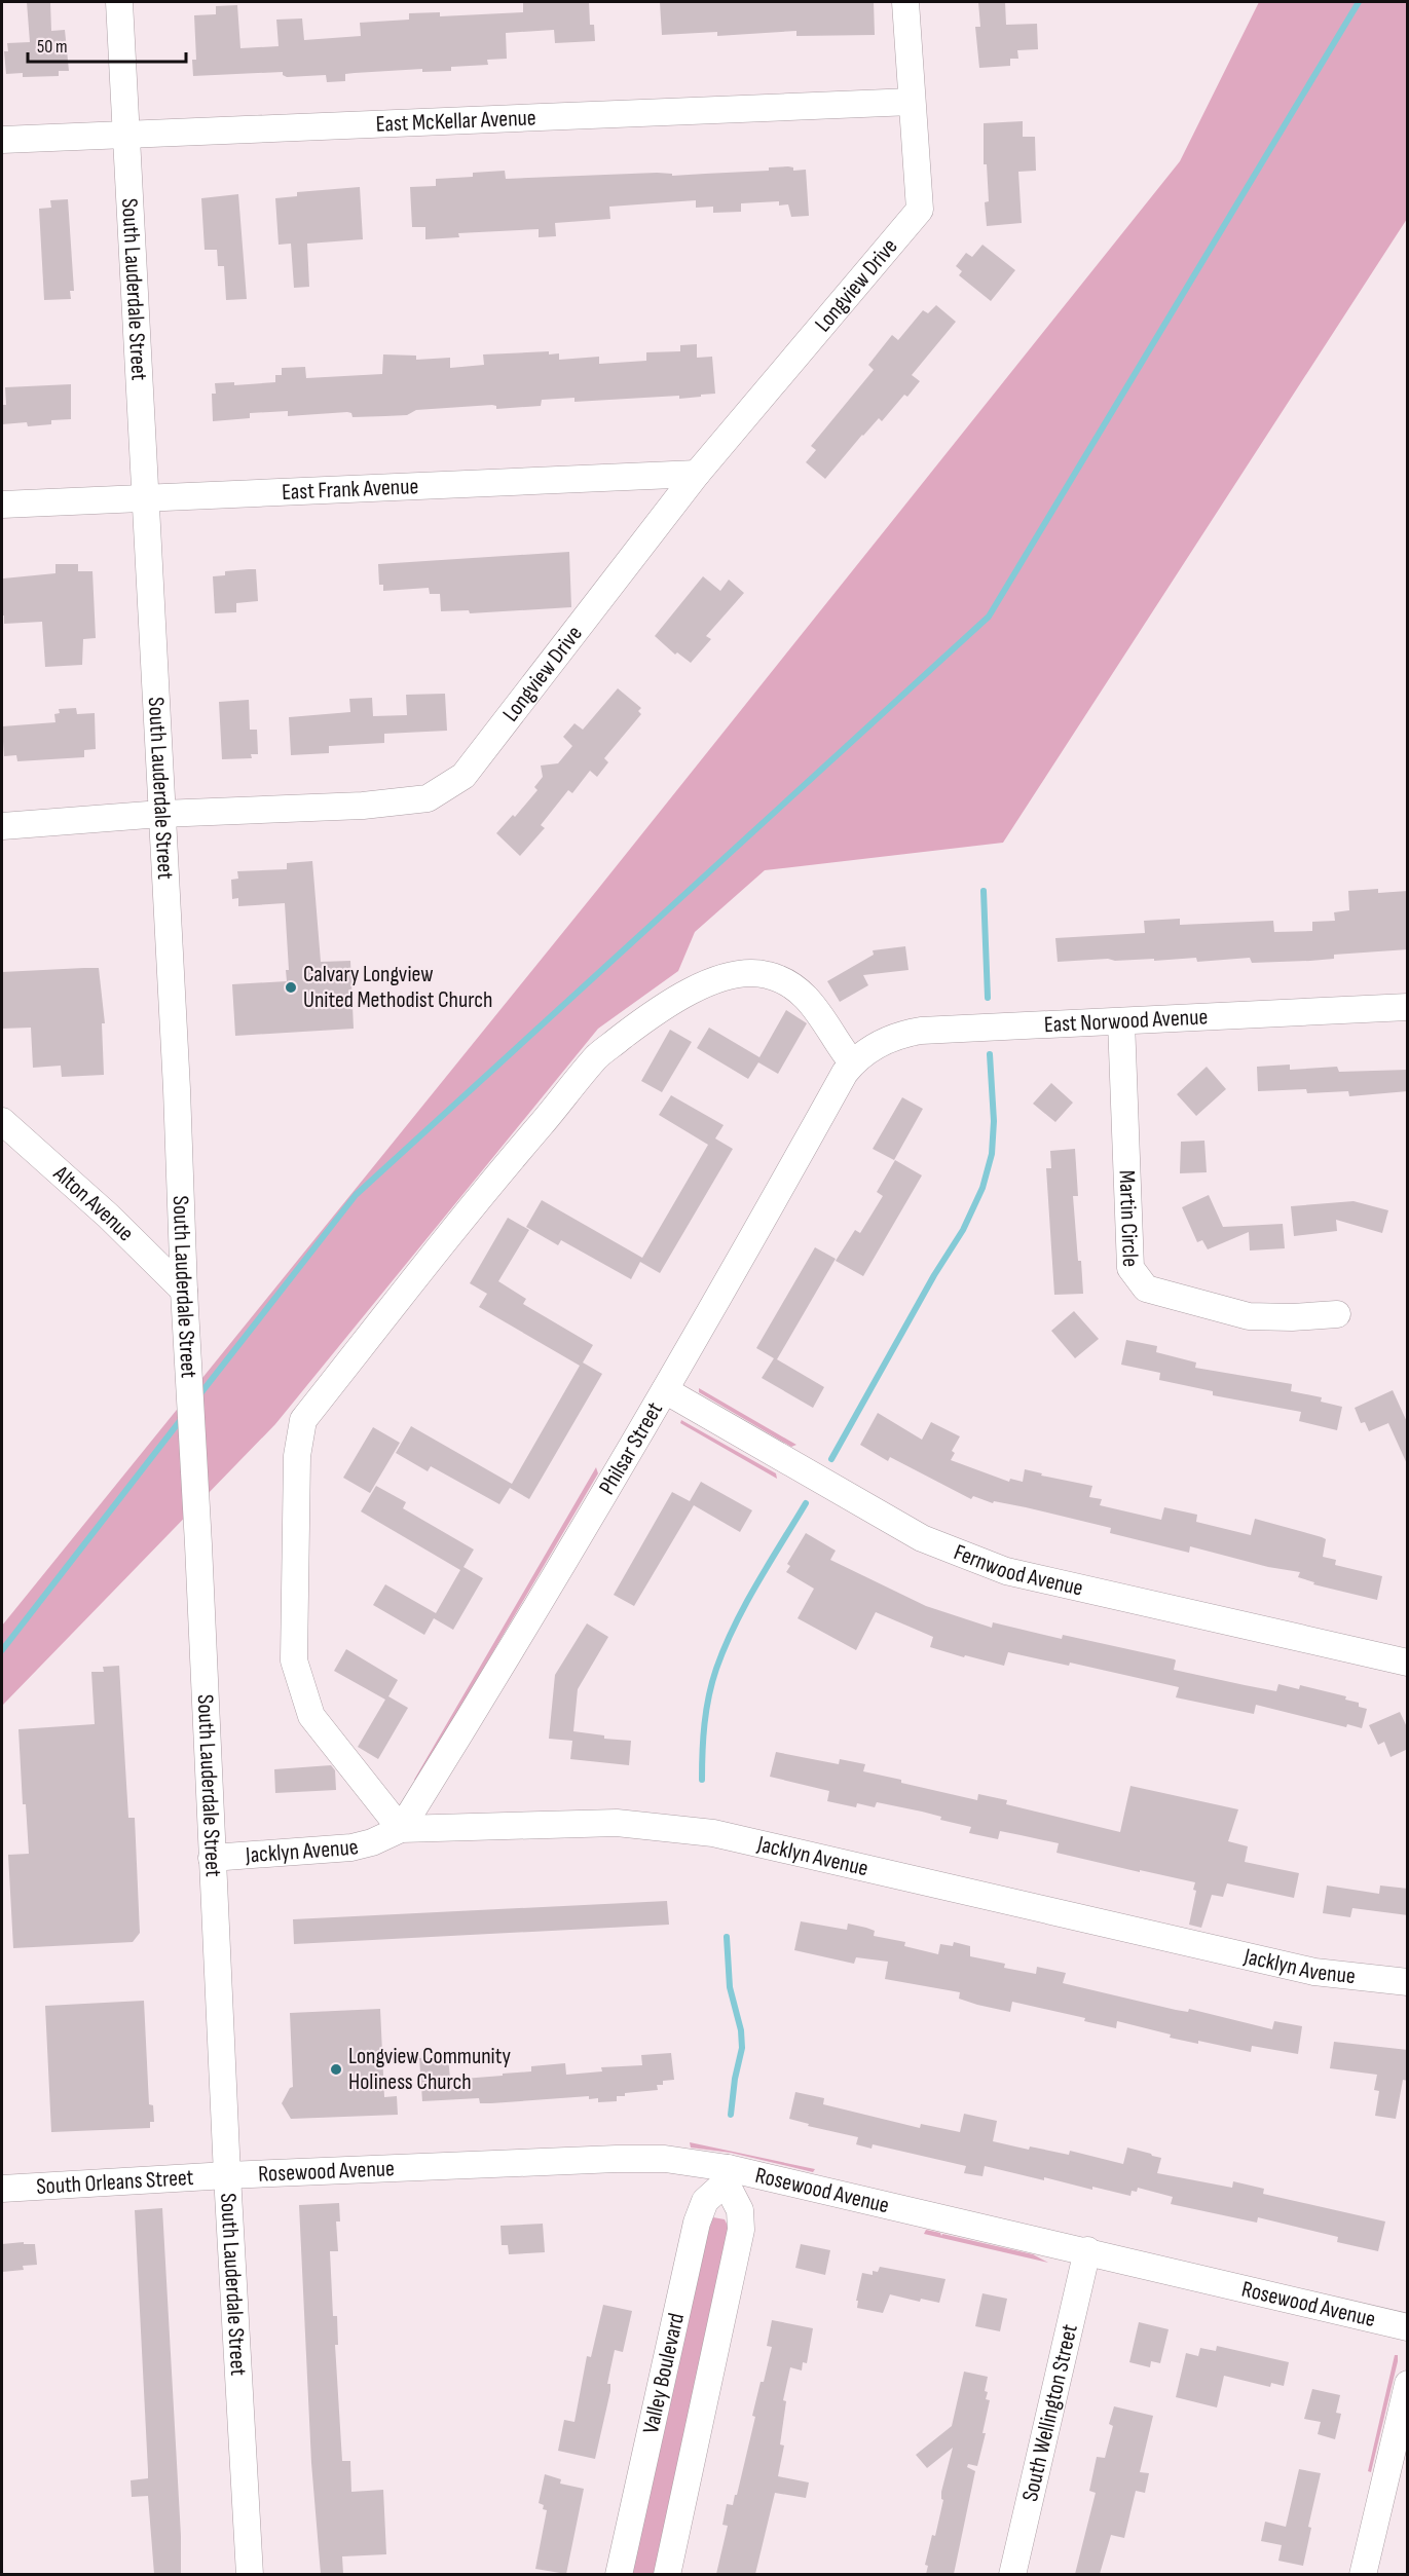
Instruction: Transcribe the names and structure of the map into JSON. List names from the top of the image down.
{
  "streets": {
    "street": [
      "East McKellar Avenue",
      "Longview Drive",
      "South Lauderdale Street",
      "East Frank Avenue",
      "East Norwood Avenue",
      "Alton Avenue",
      "Martin Circle",
      "Philsar Street",
      "Fernwood Avenue",
      "Jacklyn Avenue",
      "Rosewood Avenue",
      "South Orleans Street",
      "Valley Boulevard",
      "South Wellington Street"
    ]
  },
  "crossings": [
    ["East McKellar Avenue", "Longview Drive"],
    ["East McKellar Avenue", "South Lauderdale Street"],
    ["Longview Drive", "South Lauderdale Street"],
    ["Longview Drive", "East Frank Avenue"],
    ["South Lauderdale Street", "East Frank Avenue"],
    ["South Lauderdale Street", "Alton Avenue"],
    ["South Lauderdale Street", "Jacklyn Avenue"],
    ["South Lauderdale Street", "Rosewood Avenue"],
    ["South Lauderdale Street", "South Orleans Street"],
    ["East Norwood Avenue", "Martin Circle"],
    ["East Norwood Avenue", "Philsar Street"],
    ["Philsar Street", "Fernwood Avenue"],
    ["Philsar Street", "Jacklyn Avenue"],
    ["Rosewood Avenue", "South Orleans Street"],
    ["Rosewood Avenue", "Valley Boulevard"],
    ["Rosewood Avenue", "South Wellington Street"]
  ],
  "places": ["Calvary Longview United Methodist Church", "Longview Community Holiness Church"],
  "scale_bar": "50 m"
}
